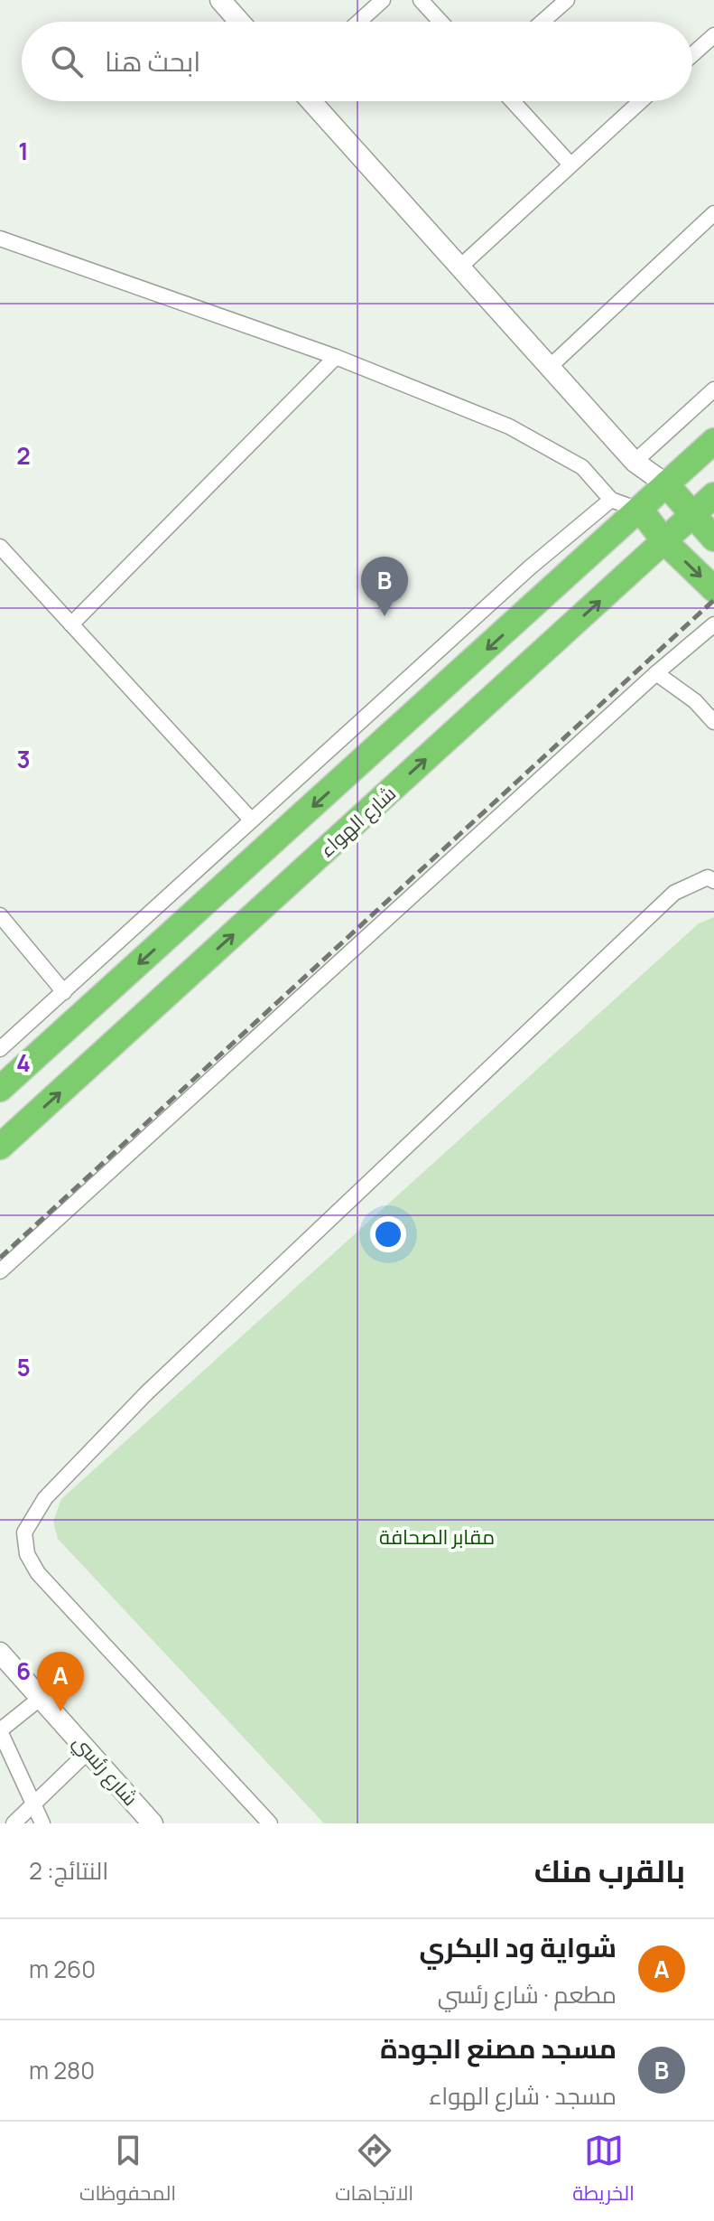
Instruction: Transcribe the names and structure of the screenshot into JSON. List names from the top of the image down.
{
  "streets": {
    "highway": ["شارع الهواء"],
    "street": ["شارع رئسي"]
  },
  "parks": ["مقابر الصحافة"],
  "page": {
    "search": "ابحث هنا",
    "pins": ["B", "A"],
    "heading": ["بالقرب منك", "النتائج: 2"],
    "list": [
      {
        "mark": "A",
        "name": "شواية ود البكري",
        "note": "مطعم · شارع رئسي",
        "value": "260 m"
      },
      {
        "mark": "B",
        "name": "مسجد مصنع الجودة",
        "note": "مسجد · شارع الهواء",
        "value": "280 m"
      }
    ],
    "nav": ["الخريطة", "الاتجاهات", "المحفوظات"]
  },
  "grid": {
    "rows": [
      "1",
      "2",
      "3",
      "4",
      "5",
      "6"
    ]
  }
}
